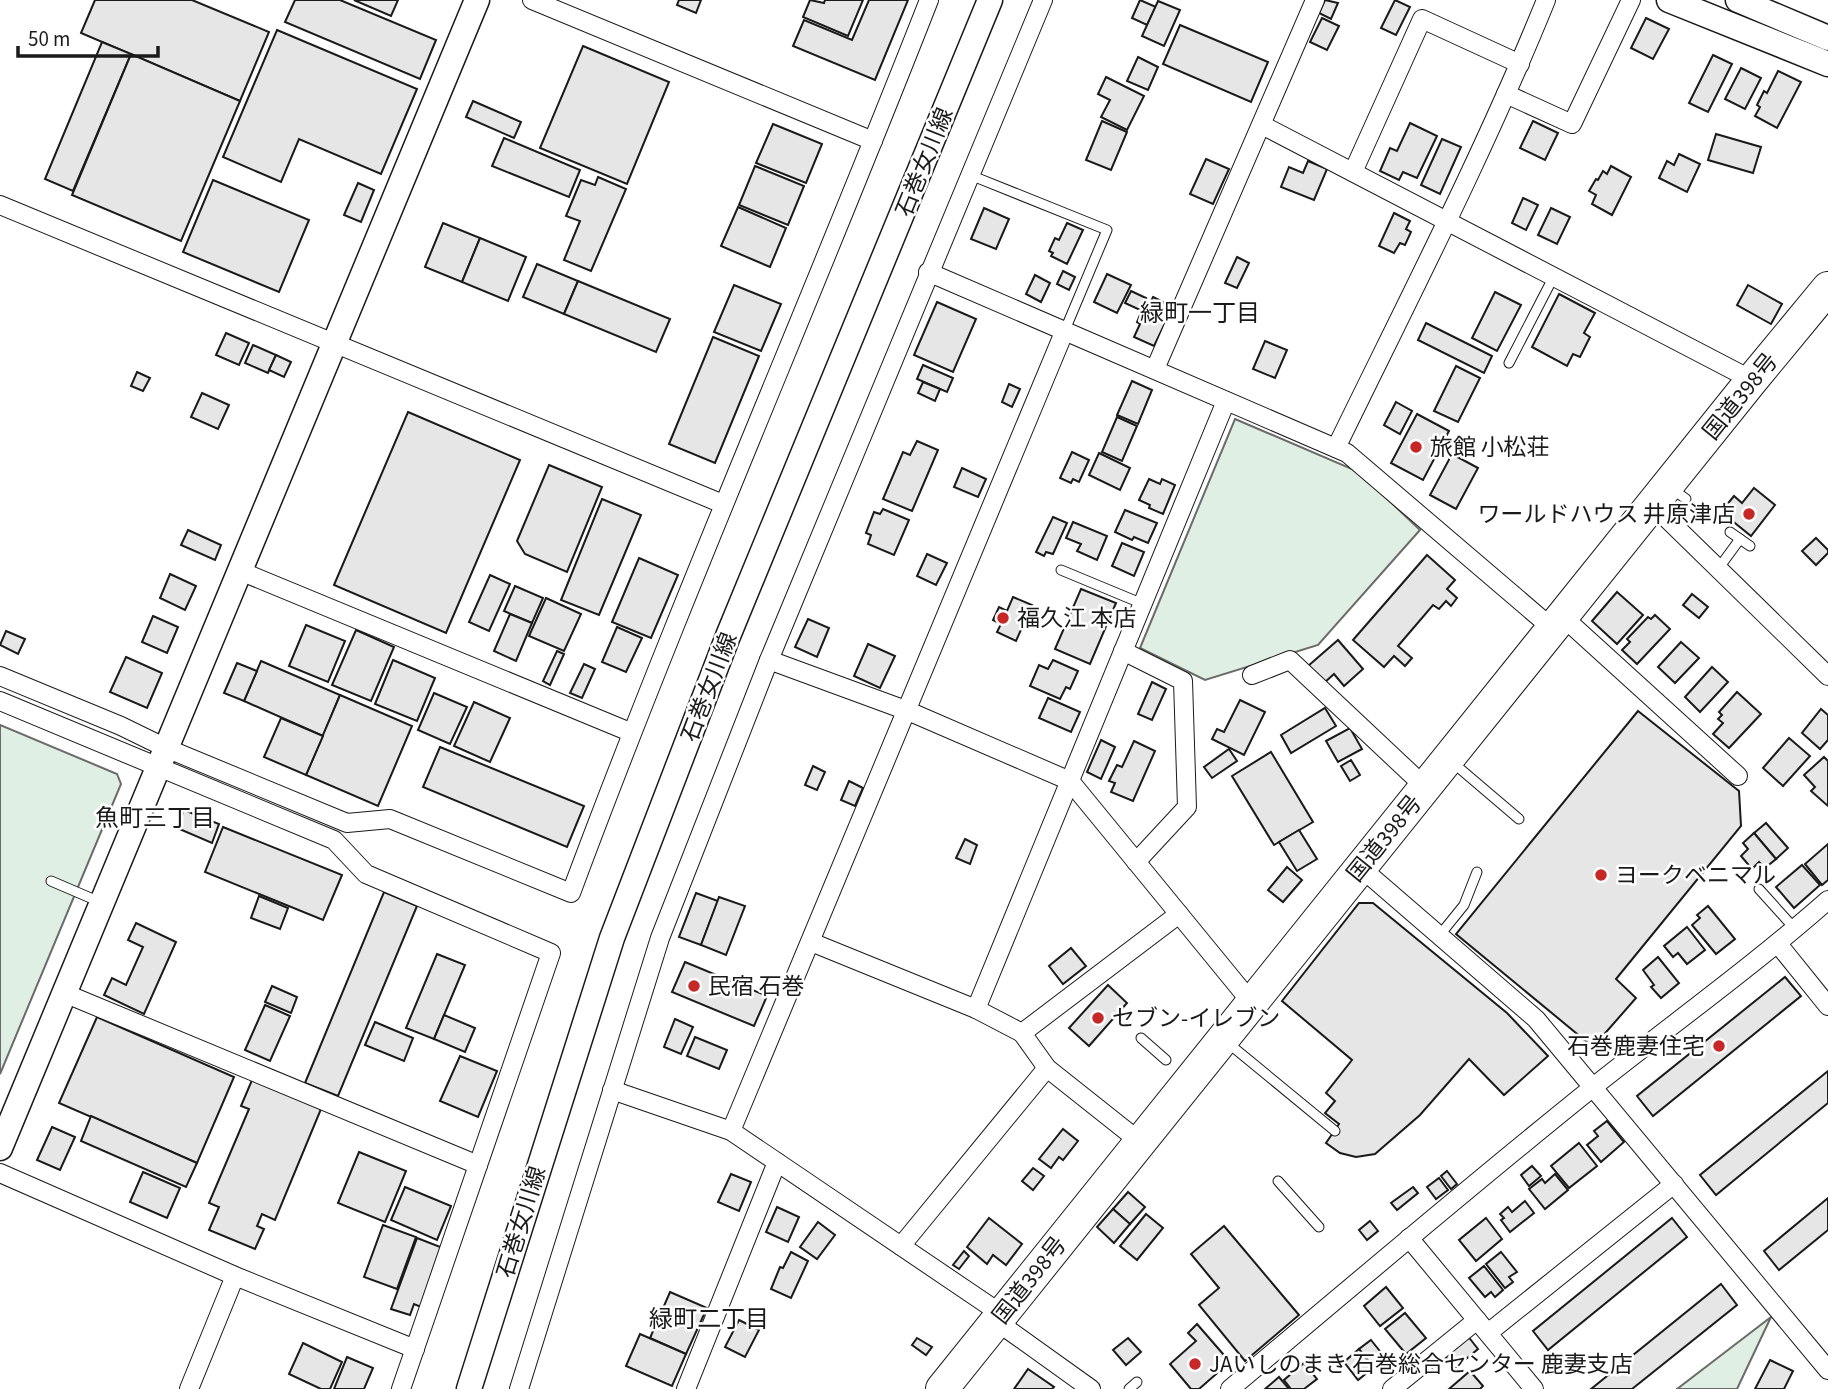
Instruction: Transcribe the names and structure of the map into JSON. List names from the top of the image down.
{
  "streets": {
    "highway": ["国道398号"],
    "street": ["石巻女川線"]
  },
  "districts": ["緑町一丁目", "魚町三丁目", "緑町二丁目"],
  "places": [
    "旅館 小松荘",
    "ワールドハウス 井原津店",
    "福久江 本店",
    "ヨークベニマル",
    "民宿 石巻",
    "セブン-イレブン",
    "石巻鹿妻住宅",
    "JAいしのまき 石巻総合センター 鹿妻支店"
  ],
  "scale_bar": "50 m"
}
